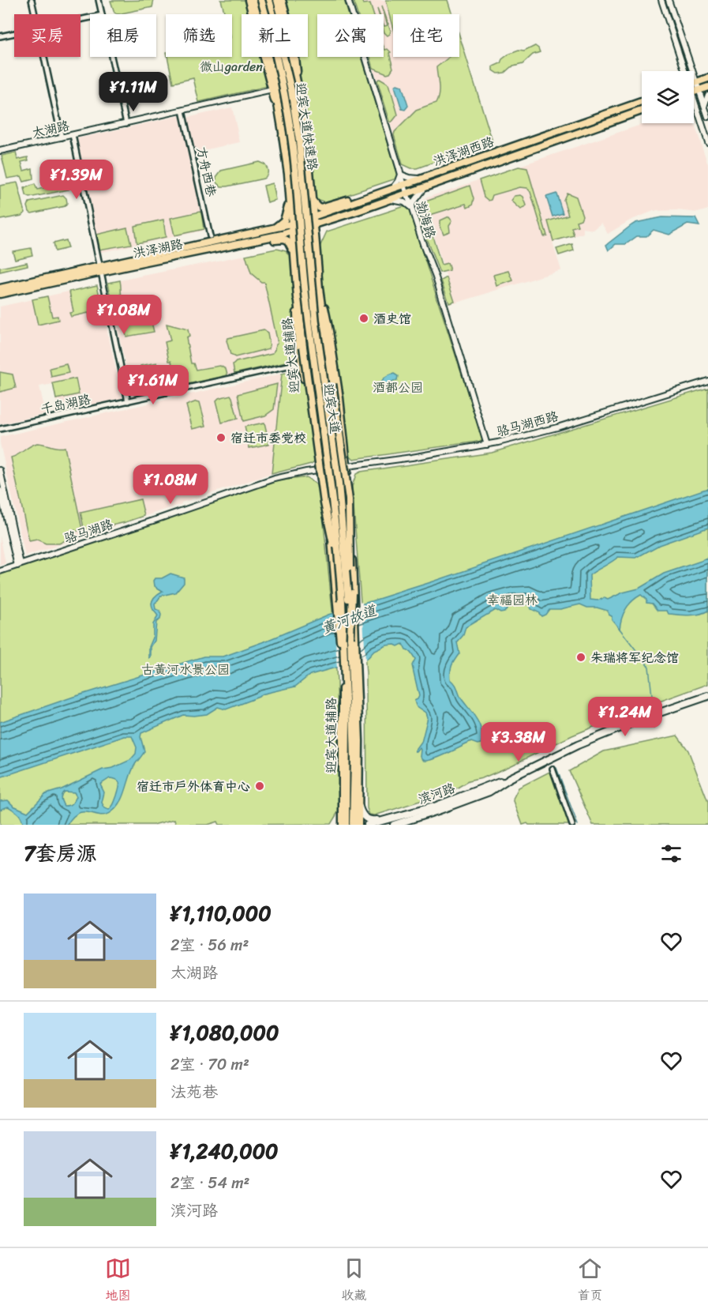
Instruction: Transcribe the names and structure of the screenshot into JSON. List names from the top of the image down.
{
  "streets": {
    "main road": [
      "迎宾大道快速路",
      "洪泽湖西路",
      "洪泽湖路",
      "迎宾大道辅路",
      "迎宾大道",
      "滨河路"
    ],
    "street": [
      "太湖路",
      "方舟西巷",
      "渤海路",
      "千岛湖路",
      "骆马湖西路",
      "骆马湖路"
    ]
  },
  "crossings": [
    ["迎宾大道快速路", "迎宾大道"],
    ["太湖路", "方舟西巷"],
    ["太湖路", "迎宾大道辅路"],
    ["洪泽湖西路", "渤海路"],
    ["洪泽湖西路", "洪泽湖路"],
    ["洪泽湖西路", "迎宾大道辅路"],
    ["渤海路", "骆马湖西路"],
    ["洪泽湖路", "迎宾大道辅路"],
    ["迎宾大道辅路", "千岛湖路"],
    ["迎宾大道辅路", "迎宾大道"],
    ["迎宾大道辅路", "骆马湖西路"],
    ["迎宾大道辅路", "骆马湖路"],
    ["骆马湖西路", "骆马湖路"]
  ],
  "water": ["黄河故道"],
  "parks": [
    "微山garden",
    "酒都公园",
    "幸福园林",
    "古黄河水景公园"
  ],
  "places": [
    "酒史馆",
    "宿迁市委党校",
    "朱瑞将军纪念馆",
    "宿迁市户外体育中心"
  ],
  "page": {
    "chip": [
      "买房",
      "租房",
      "筛选",
      "新上",
      "公寓",
      "住宅"
    ],
    "price": [
      "¥1.11M",
      "¥1.39M",
      "¥1.08M",
      "¥1.61M",
      "¥1.08M",
      "¥1.24M",
      "¥3.38M"
    ],
    "heading": "7套房源",
    "list": [
      {
        "name": "¥1,110,000",
        "note": "2室 · 56 m² · 太湖路"
      },
      {
        "name": "¥1,080,000",
        "note": "2室 · 70 m² · 法苑巷"
      },
      {
        "name": "¥1,240,000",
        "note": "2室 · 54 m² · 滨河路"
      }
    ],
    "tabs": ["地图", "收藏", "首页"]
  }
}
